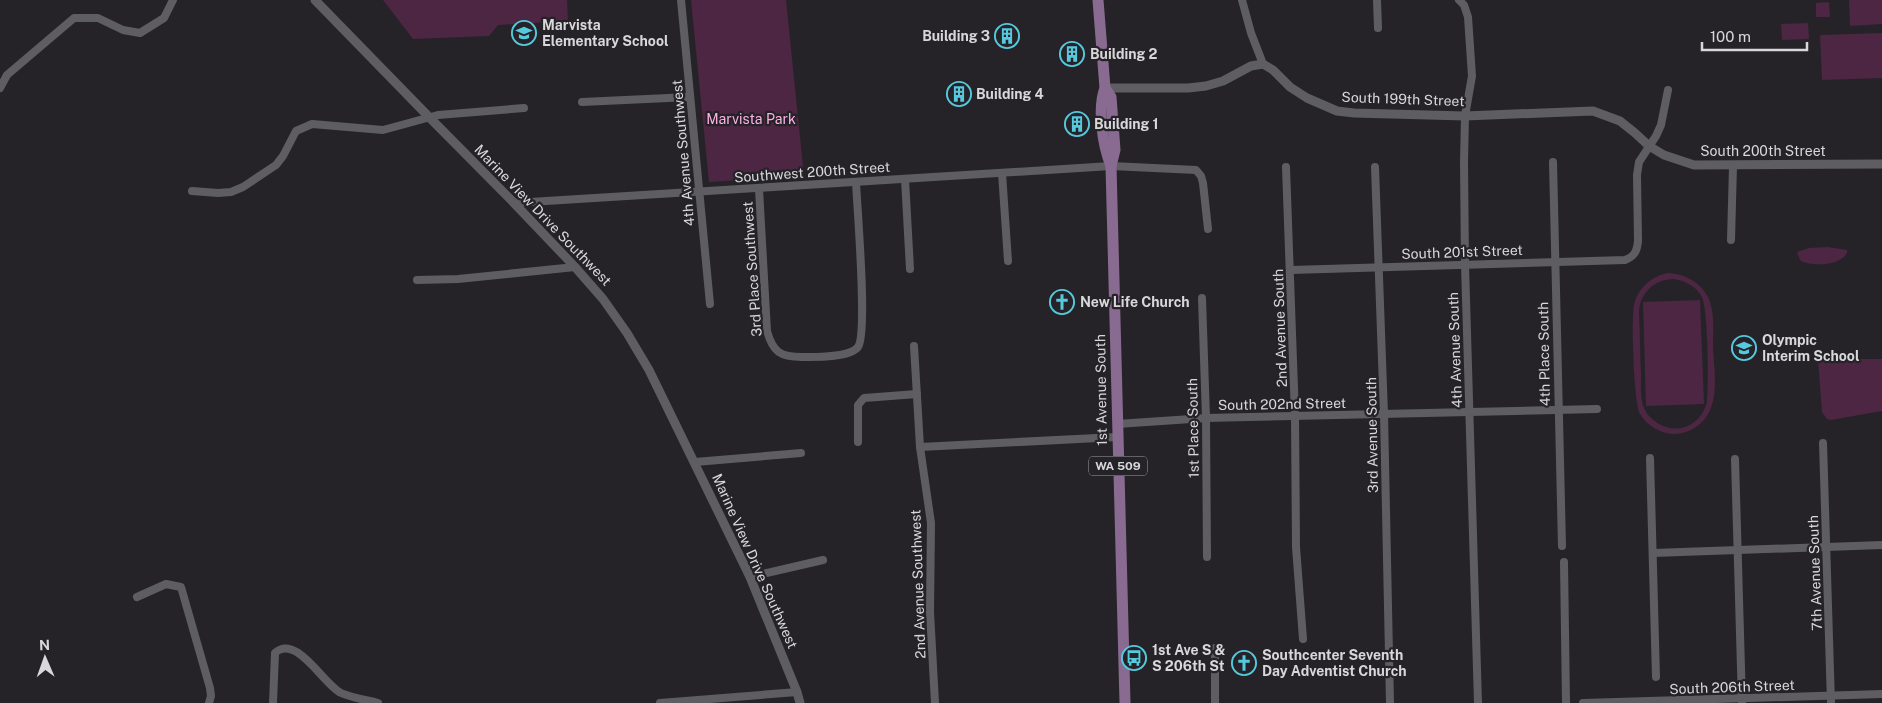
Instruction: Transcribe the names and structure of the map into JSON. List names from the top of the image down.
{
  "streets": {
    "main road": ["1st Avenue South", "WA 509"],
    "street": [
      "South 199th Street",
      "South 200th Street",
      "4th Avenue Southwest",
      "Southwest 200th Street",
      "Marine View Drive Southwest",
      "South 201st Street",
      "3rd Place Southwest",
      "2nd Avenue South",
      "4th Avenue South",
      "4th Place South",
      "South 202nd Street",
      "1st Place South",
      "3rd Avenue South",
      "7th Avenue South",
      "2nd Avenue Southwest",
      "South 206th Street"
    ]
  },
  "crossings": [
    ["South 199th Street", "South 200th Street"],
    ["South 199th Street", "South 201st Street"],
    ["South 199th Street", "4th Avenue South"],
    ["South 200th Street", "South 201st Street"],
    ["4th Avenue Southwest", "Southwest 200th Street"],
    ["Southwest 200th Street", "Marine View Drive Southwest"],
    ["Southwest 200th Street", "3rd Place Southwest"],
    ["Southwest 200th Street", "1st Avenue South"],
    ["South 201st Street", "2nd Avenue South"],
    ["South 201st Street", "4th Avenue South"],
    ["South 201st Street", "4th Place South"],
    ["South 201st Street", "3rd Avenue South"],
    ["2nd Avenue South", "South 202nd Street"],
    ["4th Avenue South", "South 202nd Street"],
    ["4th Place South", "South 202nd Street"],
    ["1st Avenue South", "South 202nd Street"],
    ["South 202nd Street", "1st Place South"],
    ["South 202nd Street", "3rd Avenue South"],
    ["7th Avenue South", "South 206th Street"]
  ],
  "parks": ["Marvista Park"],
  "places": {
    "school or university": ["Marvista Elementary School", "Olympic Interim School"],
    "building": [
      "Building 3",
      "Building 2",
      "Building 4",
      "Building 1"
    ],
    "church": ["New Life Church", "Southcenter Seventh Day Adventist Church"],
    "bus stop": ["1st Ave S & S 206th St"]
  },
  "scale_bar": "100 m",
  "north": "top"
}
